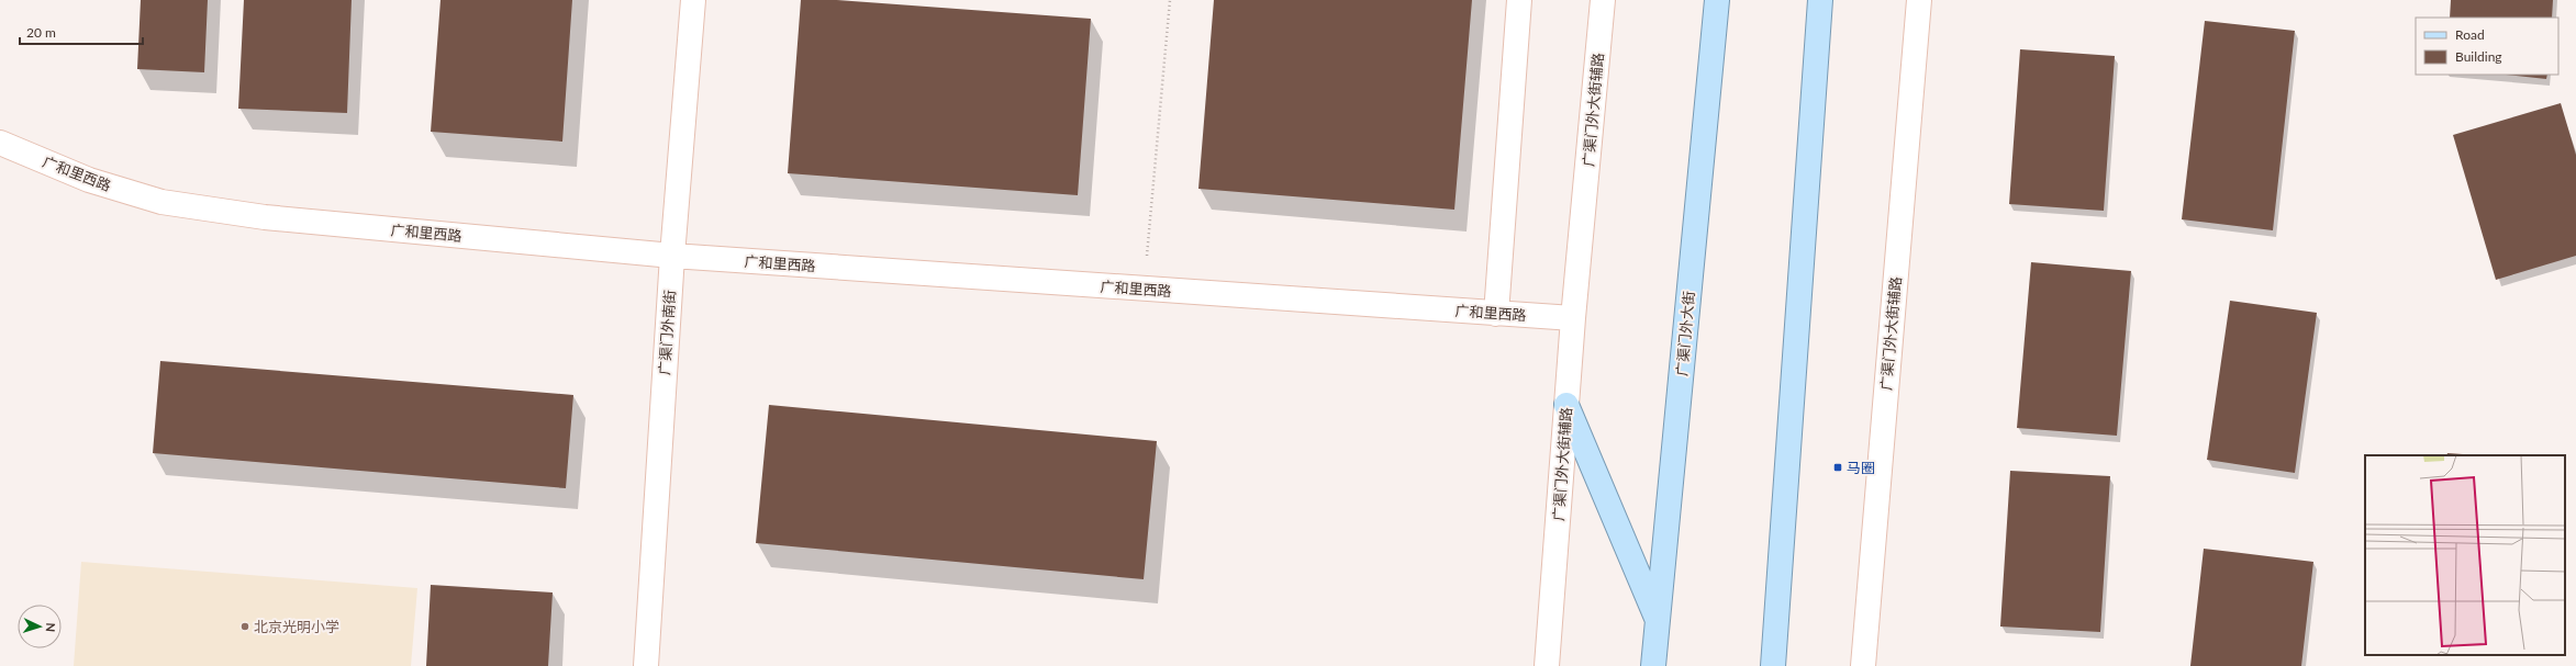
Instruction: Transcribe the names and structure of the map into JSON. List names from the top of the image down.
{
  "streets": {
    "main road": ["广渠门外大街"],
    "street": ["广渠门外大街辅路", "广和里西路", "广渠门外南街"]
  },
  "crossings": [
    ["广渠门外大街辅路", "广和里西路"],
    ["广和里西路", "广渠门外南街"]
  ],
  "places": {
    "transit": ["马圈"],
    "other": ["北京光明小学"]
  },
  "legend": ["Road", "Building"],
  "scale_bar": "20 m",
  "north": "right"
}
